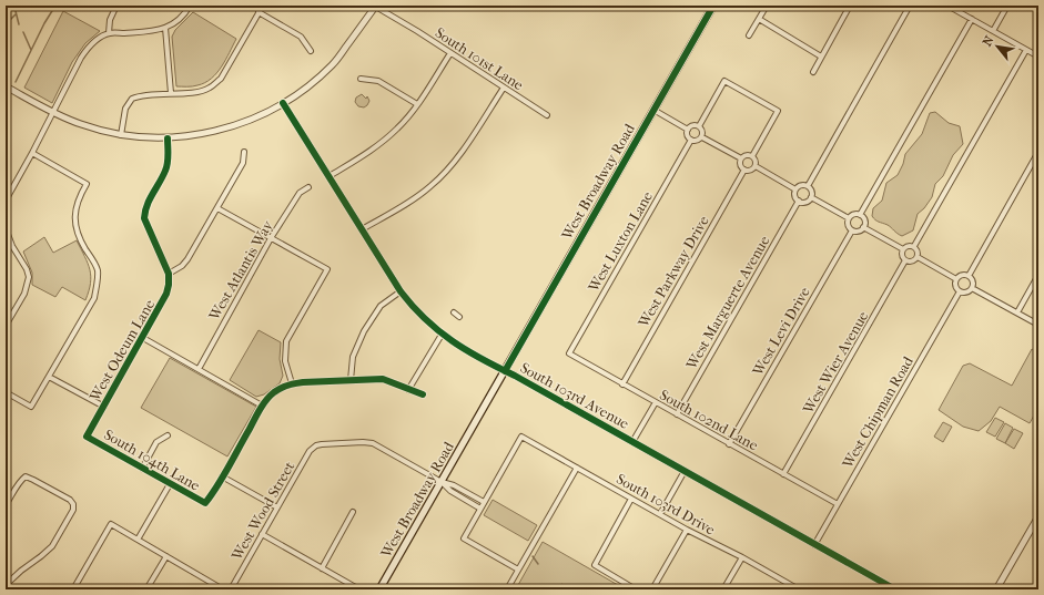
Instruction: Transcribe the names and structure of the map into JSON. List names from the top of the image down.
{
  "streets": {
    "main road": ["West Broadway Road"],
    "street": [
      "South 101st Lane",
      "West Luxton Lane",
      "West Atlantis Way",
      "West Parkway Drive",
      "West Marguerte Avenue",
      "West Levi Drive",
      "West Odeum Lane",
      "West Wier Avenue",
      "South 103rd Avenue",
      "West Chipman Road",
      "South 102nd Lane",
      "South 104th Lane",
      "South 103rd Drive",
      "West Wood Street"
    ]
  },
  "crossings": [
    ["West Broadway Road", "South 103rd Avenue"],
    ["West Broadway Road", "West Wood Street"],
    ["West Luxton Lane", "South 102nd Lane"],
    ["West Parkway Drive", "South 102nd Lane"],
    ["West Marguerte Avenue", "South 102nd Lane"],
    ["West Levi Drive", "South 102nd Lane"],
    ["West Odeum Lane", "South 104th Lane"],
    ["West Wier Avenue", "South 102nd Lane"],
    ["South 103rd Avenue", "West Chipman Road"],
    ["West Chipman Road", "South 102nd Lane"]
  ],
  "north": "top left"
}
